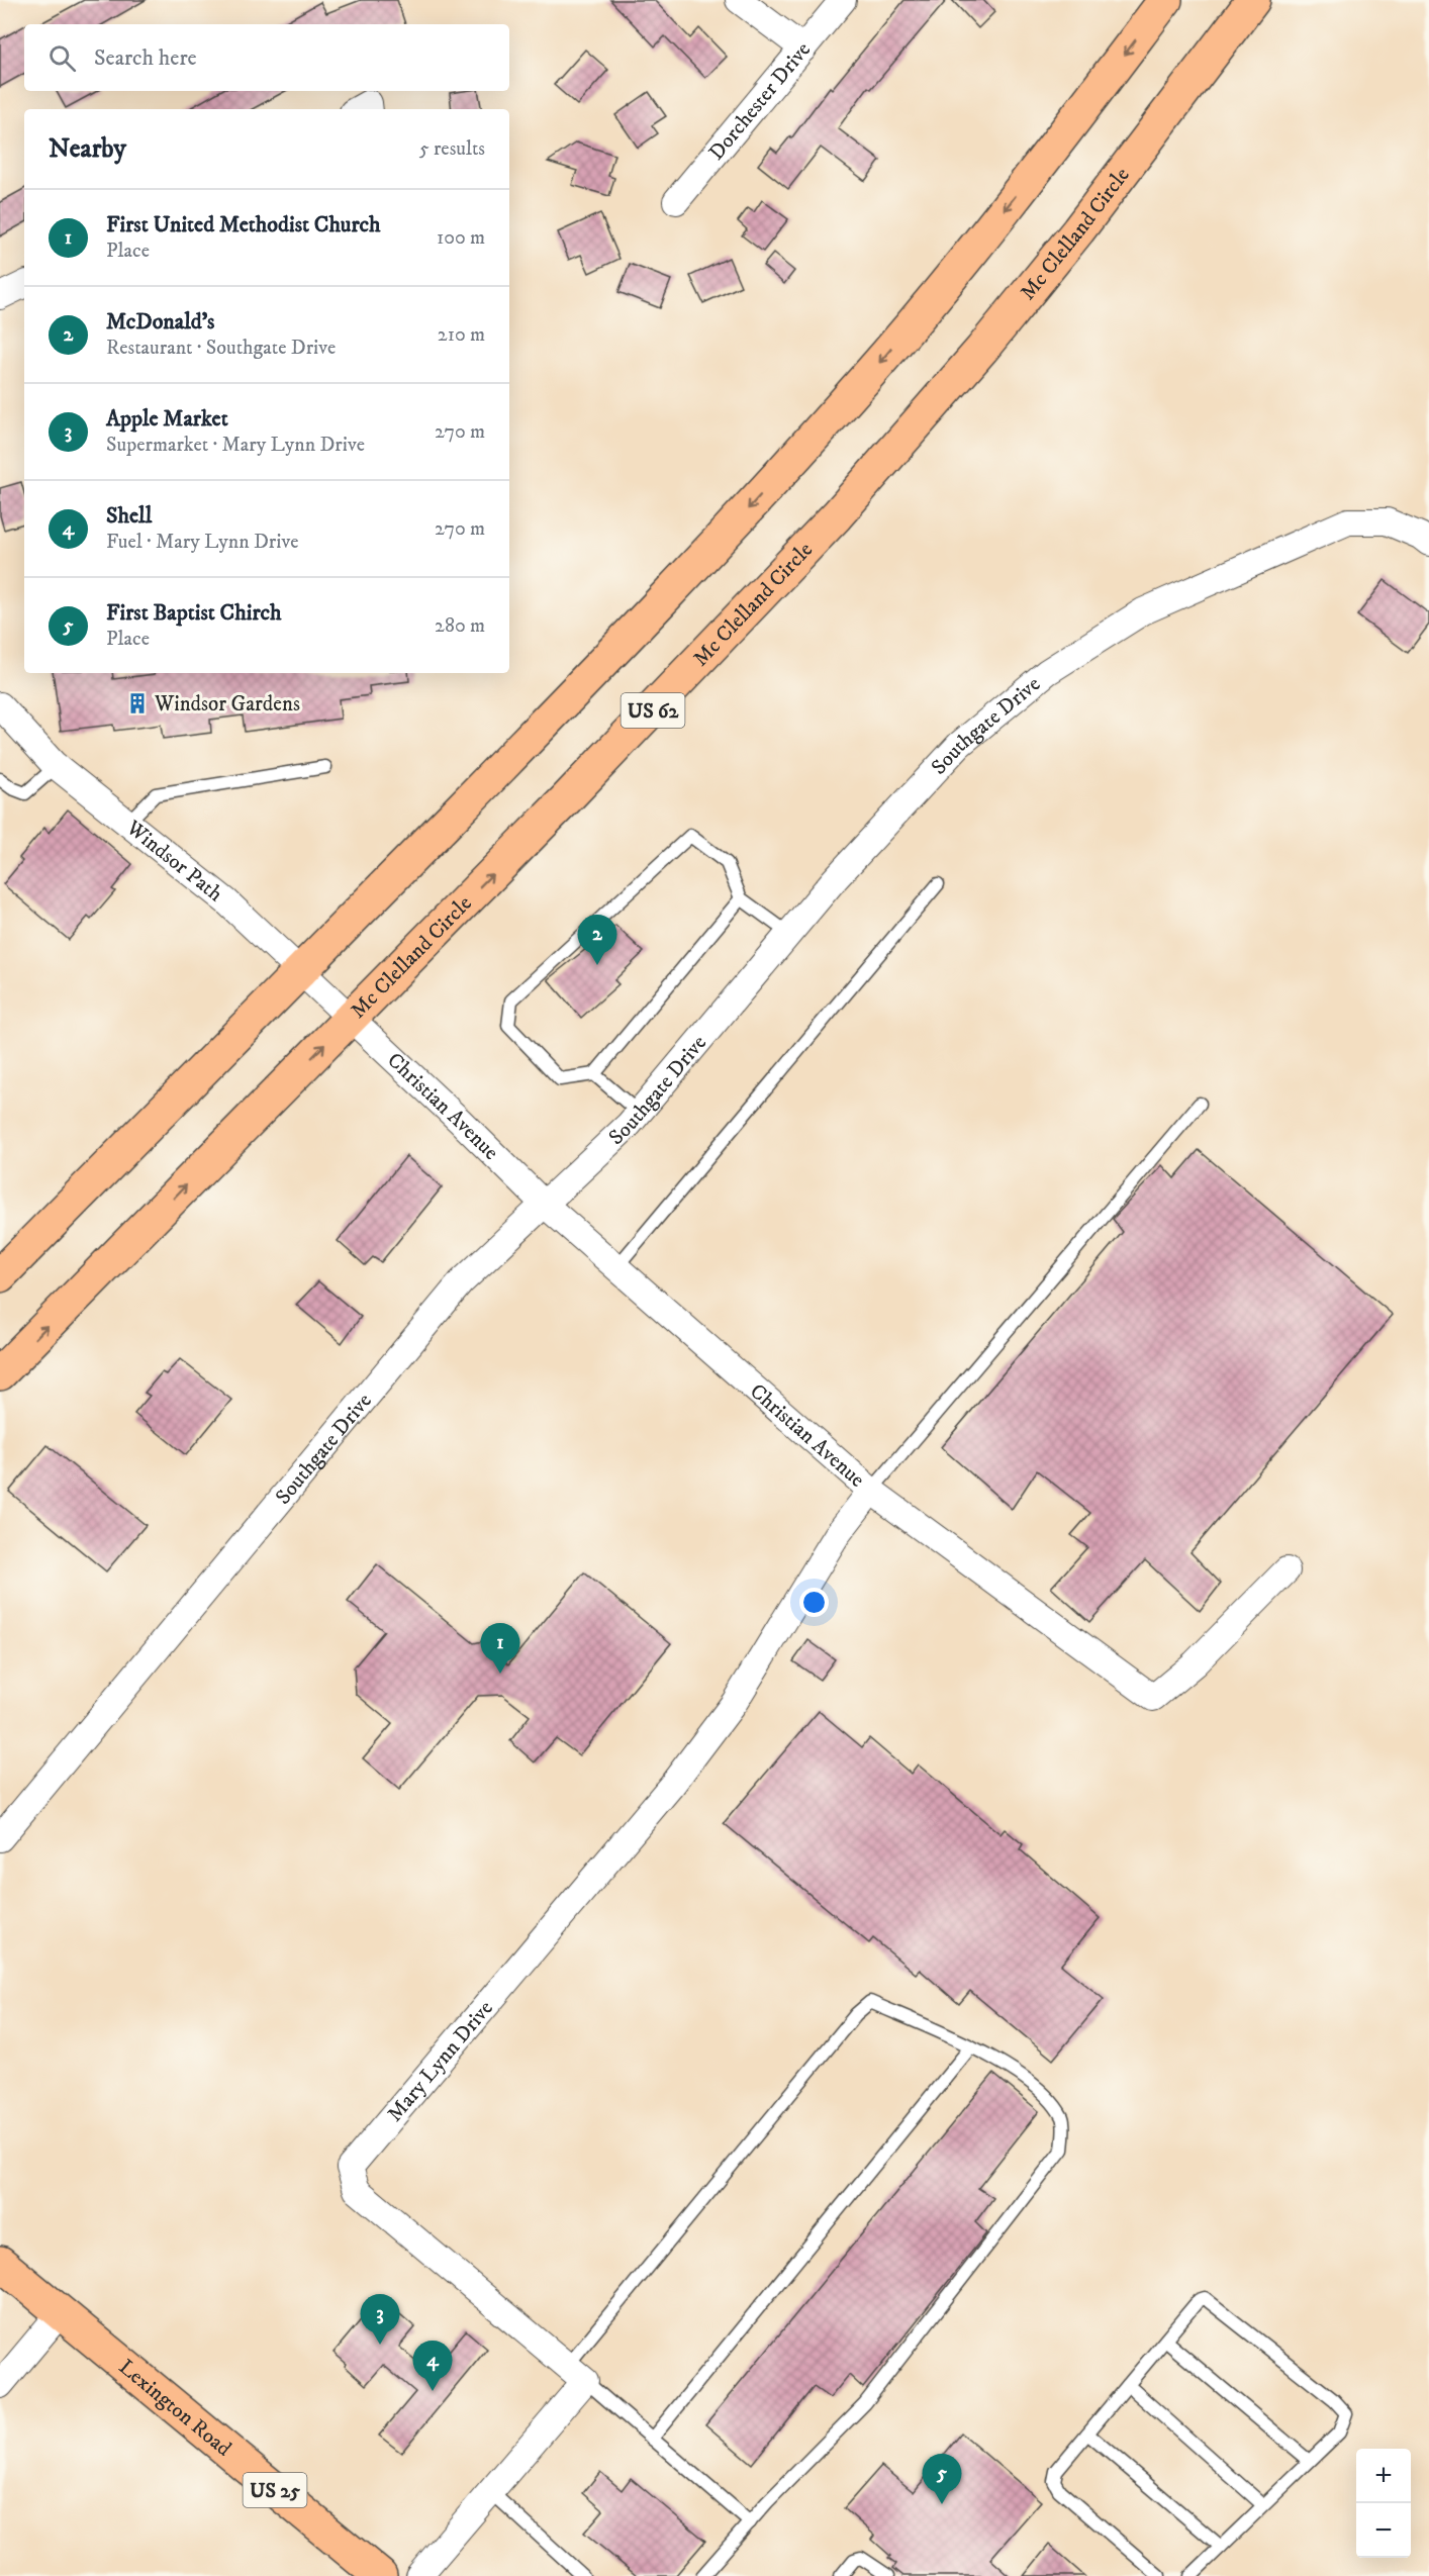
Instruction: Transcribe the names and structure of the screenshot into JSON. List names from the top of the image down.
{
  "streets": {
    "main road": [
      "Mc Clelland Circle",
      "US 62",
      "Lexington Road",
      "US 25"
    ],
    "street": [
      "Dorchester Drive",
      "Southgate Drive",
      "Windsor Path",
      "Christian Avenue",
      "Mary Lynn Drive"
    ]
  },
  "crossings": [
    ["Mc Clelland Circle", "Windsor Path"],
    ["Mc Clelland Circle", "Christian Avenue"],
    ["Southgate Drive", "Christian Avenue"],
    ["Windsor Path", "Christian Avenue"],
    ["Christian Avenue", "Mary Lynn Drive"]
  ],
  "places": {
    "building": ["Windsor Gardens"]
  },
  "page": {
    "search": "Search here",
    "heading": ["Nearby", "5 results"],
    "list": [
      {
        "mark": "1",
        "name": "First United Methodist Church",
        "note": "Place",
        "value": "100 m"
      },
      {
        "mark": "2",
        "name": "McDonald's",
        "note": "Restaurant · Southgate Drive",
        "value": "210 m"
      },
      {
        "mark": "3",
        "name": "Apple Market",
        "note": "Supermarket · Mary Lynn Drive",
        "value": "270 m"
      },
      {
        "mark": "4",
        "name": "Shell",
        "note": "Fuel · Mary Lynn Drive",
        "value": "270 m"
      },
      {
        "mark": "5",
        "name": "First Baptist Chirch",
        "note": "Place",
        "value": "280 m"
      }
    ],
    "pins": [
      "2",
      "1",
      "3",
      "4",
      "5"
    ],
    "map_buttons": ["+", "−"]
  }
}
